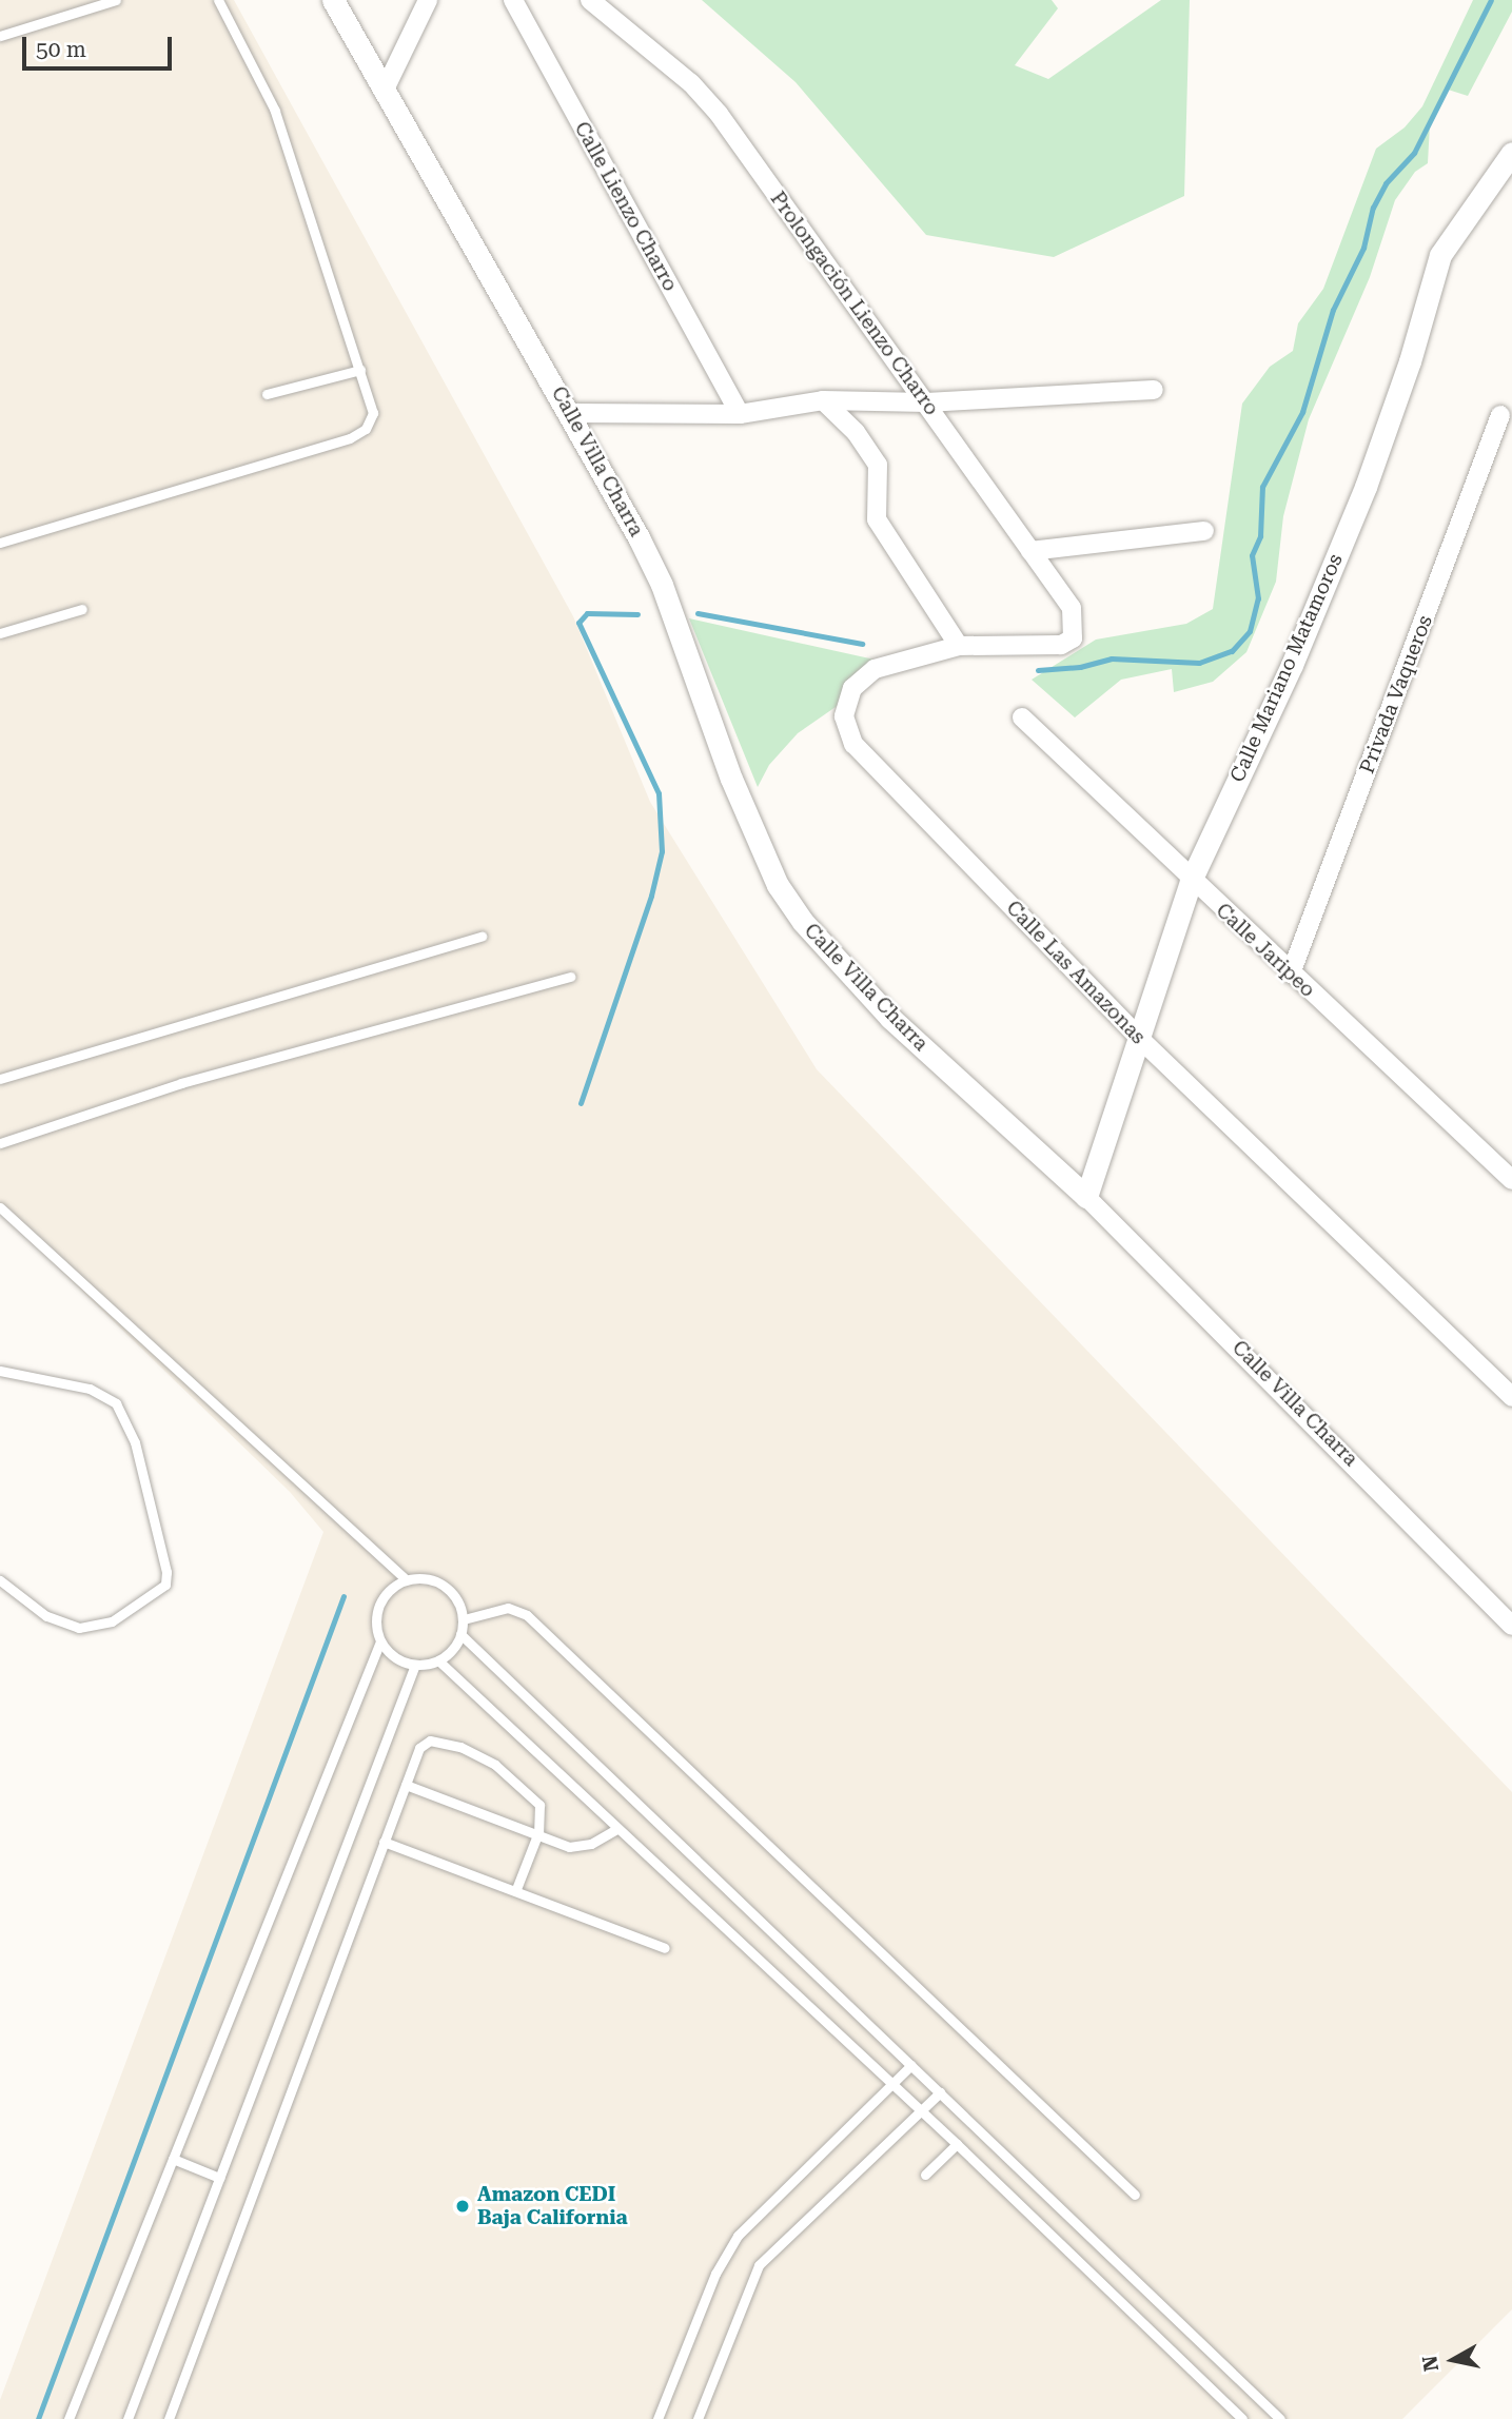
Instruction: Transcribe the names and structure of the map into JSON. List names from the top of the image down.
{
  "streets": {
    "street": [
      "Calle Lienzo Charro",
      "Prolongación Lienzo Charro",
      "Calle Villa Charra",
      "Calle Mariano Matamoros",
      "Privada Vaqueros",
      "Calle Jaripeo",
      "Calle Las Amazonas"
    ]
  },
  "crossings": [
    ["Prolongación Lienzo Charro", "Calle Las Amazonas"],
    ["Calle Villa Charra", "Calle Mariano Matamoros"],
    ["Calle Mariano Matamoros", "Calle Jaripeo"],
    ["Calle Mariano Matamoros", "Calle Las Amazonas"],
    ["Privada Vaqueros", "Calle Jaripeo"]
  ],
  "places": ["Amazon CEDI Baja California"],
  "scale_bar": "50 m",
  "north": "left"
}
